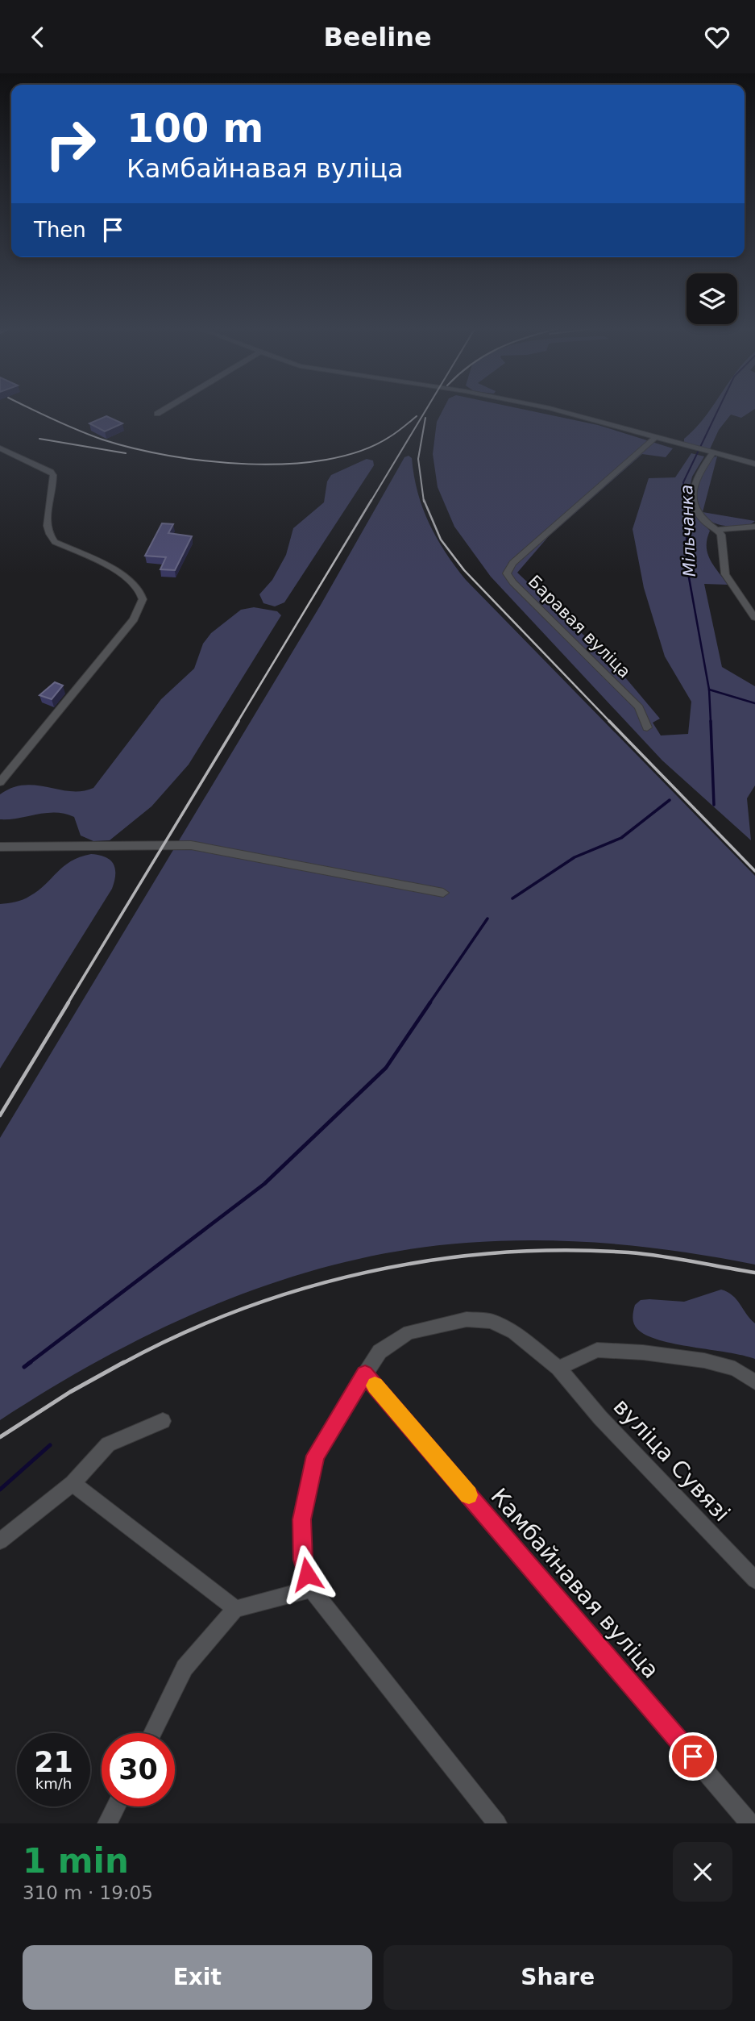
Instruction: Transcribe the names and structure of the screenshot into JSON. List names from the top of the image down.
{
  "streets": {
    "street": ["Баравая вуліца", "вуліца Сувязі", "Камбайнавая вуліца"]
  },
  "crossings": [
    ["вуліца Сувязі", "Камбайнавая вуліца"]
  ],
  "water": ["Мільчанка"],
  "page": {
    "header": "Beeline",
    "turn": ["100 m", "Камбайнавая вуліца"],
    "then": "Then",
    "speed": "21 km/h",
    "limit": "30",
    "heading": ["1 min", "310 m · 19:05"],
    "buttons": ["Exit", "Share"]
  }
}
